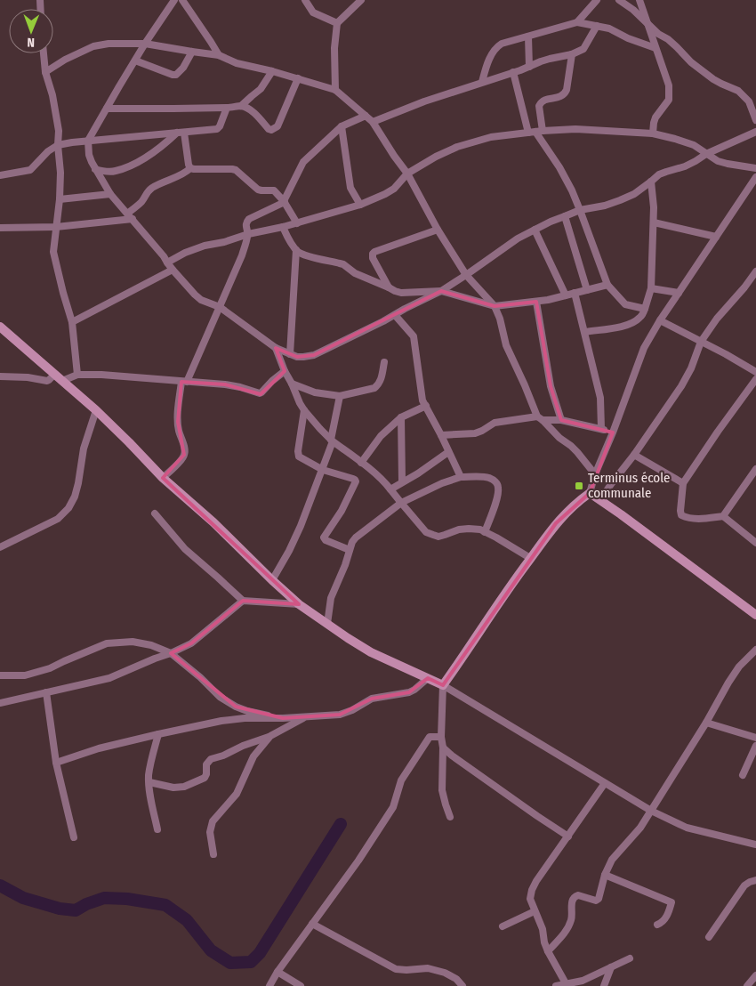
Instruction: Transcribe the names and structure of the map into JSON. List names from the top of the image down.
{
  "places": {
    "transit": ["Terminus école communale"]
  },
  "north": "bottom"
}
